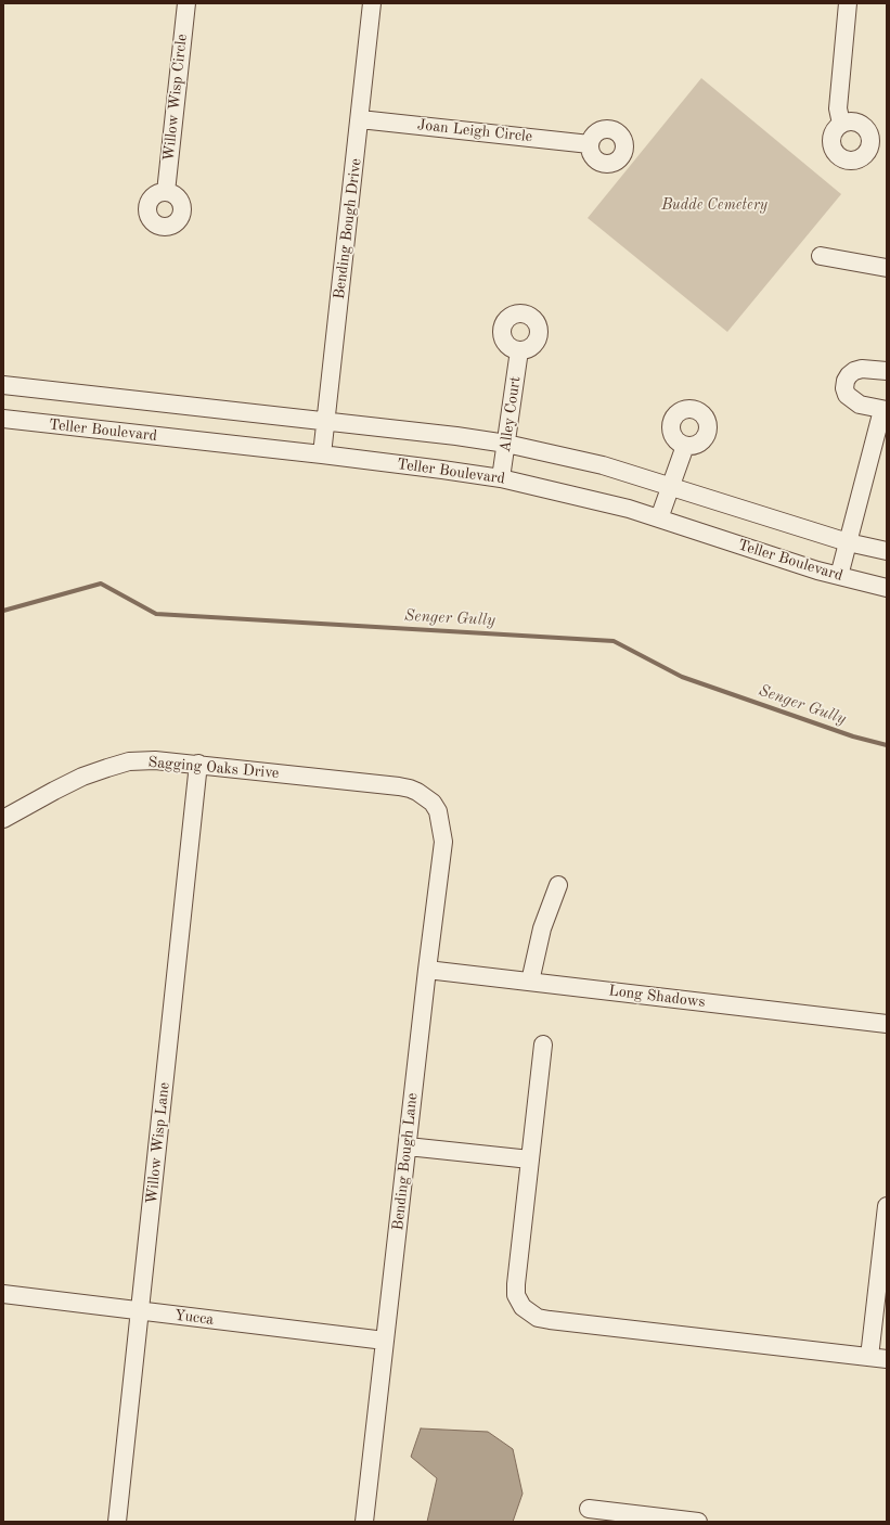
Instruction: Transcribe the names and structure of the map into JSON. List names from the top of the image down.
{
  "streets": {
    "street": [
      "Willow Wisp Circle",
      "Joan Leigh Circle",
      "Bending Bough Drive",
      "Alley Court",
      "Teller Boulevard",
      "Sagging Oaks Drive",
      "Long Shadows",
      "Willow Wisp Lane",
      "Bending Bough Lane",
      "Yucca"
    ]
  },
  "crossings": [
    ["Joan Leigh Circle", "Bending Bough Drive"],
    ["Bending Bough Drive", "Teller Boulevard"],
    ["Alley Court", "Teller Boulevard"],
    ["Sagging Oaks Drive", "Willow Wisp Lane"],
    ["Sagging Oaks Drive", "Bending Bough Lane"],
    ["Long Shadows", "Bending Bough Lane"],
    ["Willow Wisp Lane", "Yucca"],
    ["Bending Bough Lane", "Yucca"]
  ],
  "water": ["Senger Gully"],
  "parks": ["Budde Cemetery"]
}
